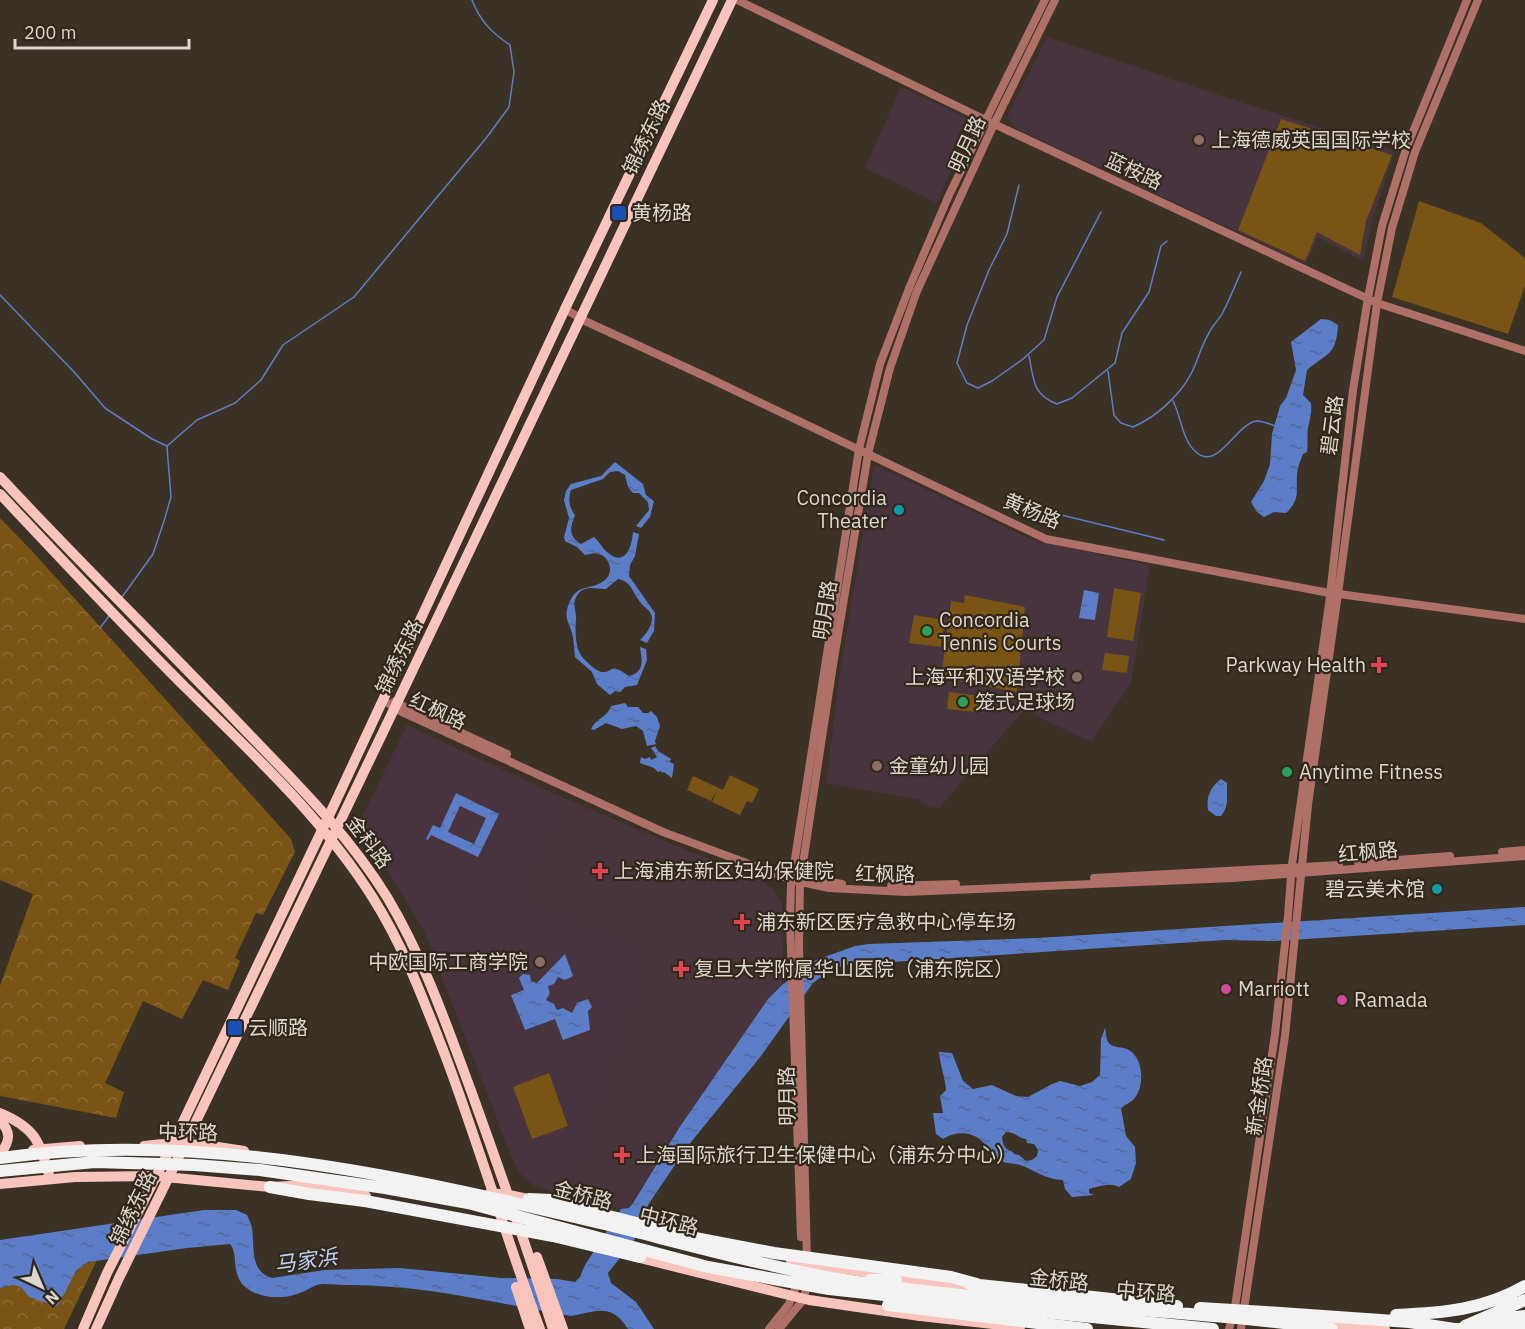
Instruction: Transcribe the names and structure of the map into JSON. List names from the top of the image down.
{
  "streets": {
    "highway": ["中环路"],
    "main road": ["锦绣东路", "金科路", "金桥路"],
    "street": [
      "明月路",
      "蓝桉路",
      "碧云路",
      "黄杨路",
      "红枫路",
      "新金桥路"
    ]
  },
  "crossings": [
    ["锦绣东路", "黄杨路"],
    ["锦绣东路", "红枫路"],
    ["锦绣东路", "金科路"],
    ["锦绣东路", "金桥路"],
    ["明月路", "蓝桉路"],
    ["明月路", "黄杨路"],
    ["明月路", "红枫路"],
    ["明月路", "金桥路"],
    ["蓝桉路", "碧云路"],
    ["碧云路", "黄杨路"],
    ["碧云路", "红枫路"],
    ["碧云路", "新金桥路"],
    ["红枫路", "新金桥路"],
    ["金科路", "金桥路"],
    ["新金桥路", "金桥路"]
  ],
  "water": ["马家浜"],
  "places": {
    "other": [
      "上海德威英国国际学校",
      "Concordia Theater",
      "Concordia Tennis Courts",
      "上海平和双语学校",
      "笼式足球场",
      "金童幼儿园",
      "Anytime Fitness",
      "碧云美术馆",
      "中欧国际工商学院",
      "Marriott",
      "Ramada"
    ],
    "transit": ["黄杨路", "云顺路"],
    "health": [
      "Parkway Health",
      "上海浦东新区妇幼保健院",
      "浦东新区医疗急救中心停车场",
      "复旦大学附属华山医院（浦东院区）",
      "上海国际旅行卫生保健中心（浦东分中心）"
    ]
  },
  "scale_bar": "200 m",
  "north": "bottom right"
}
